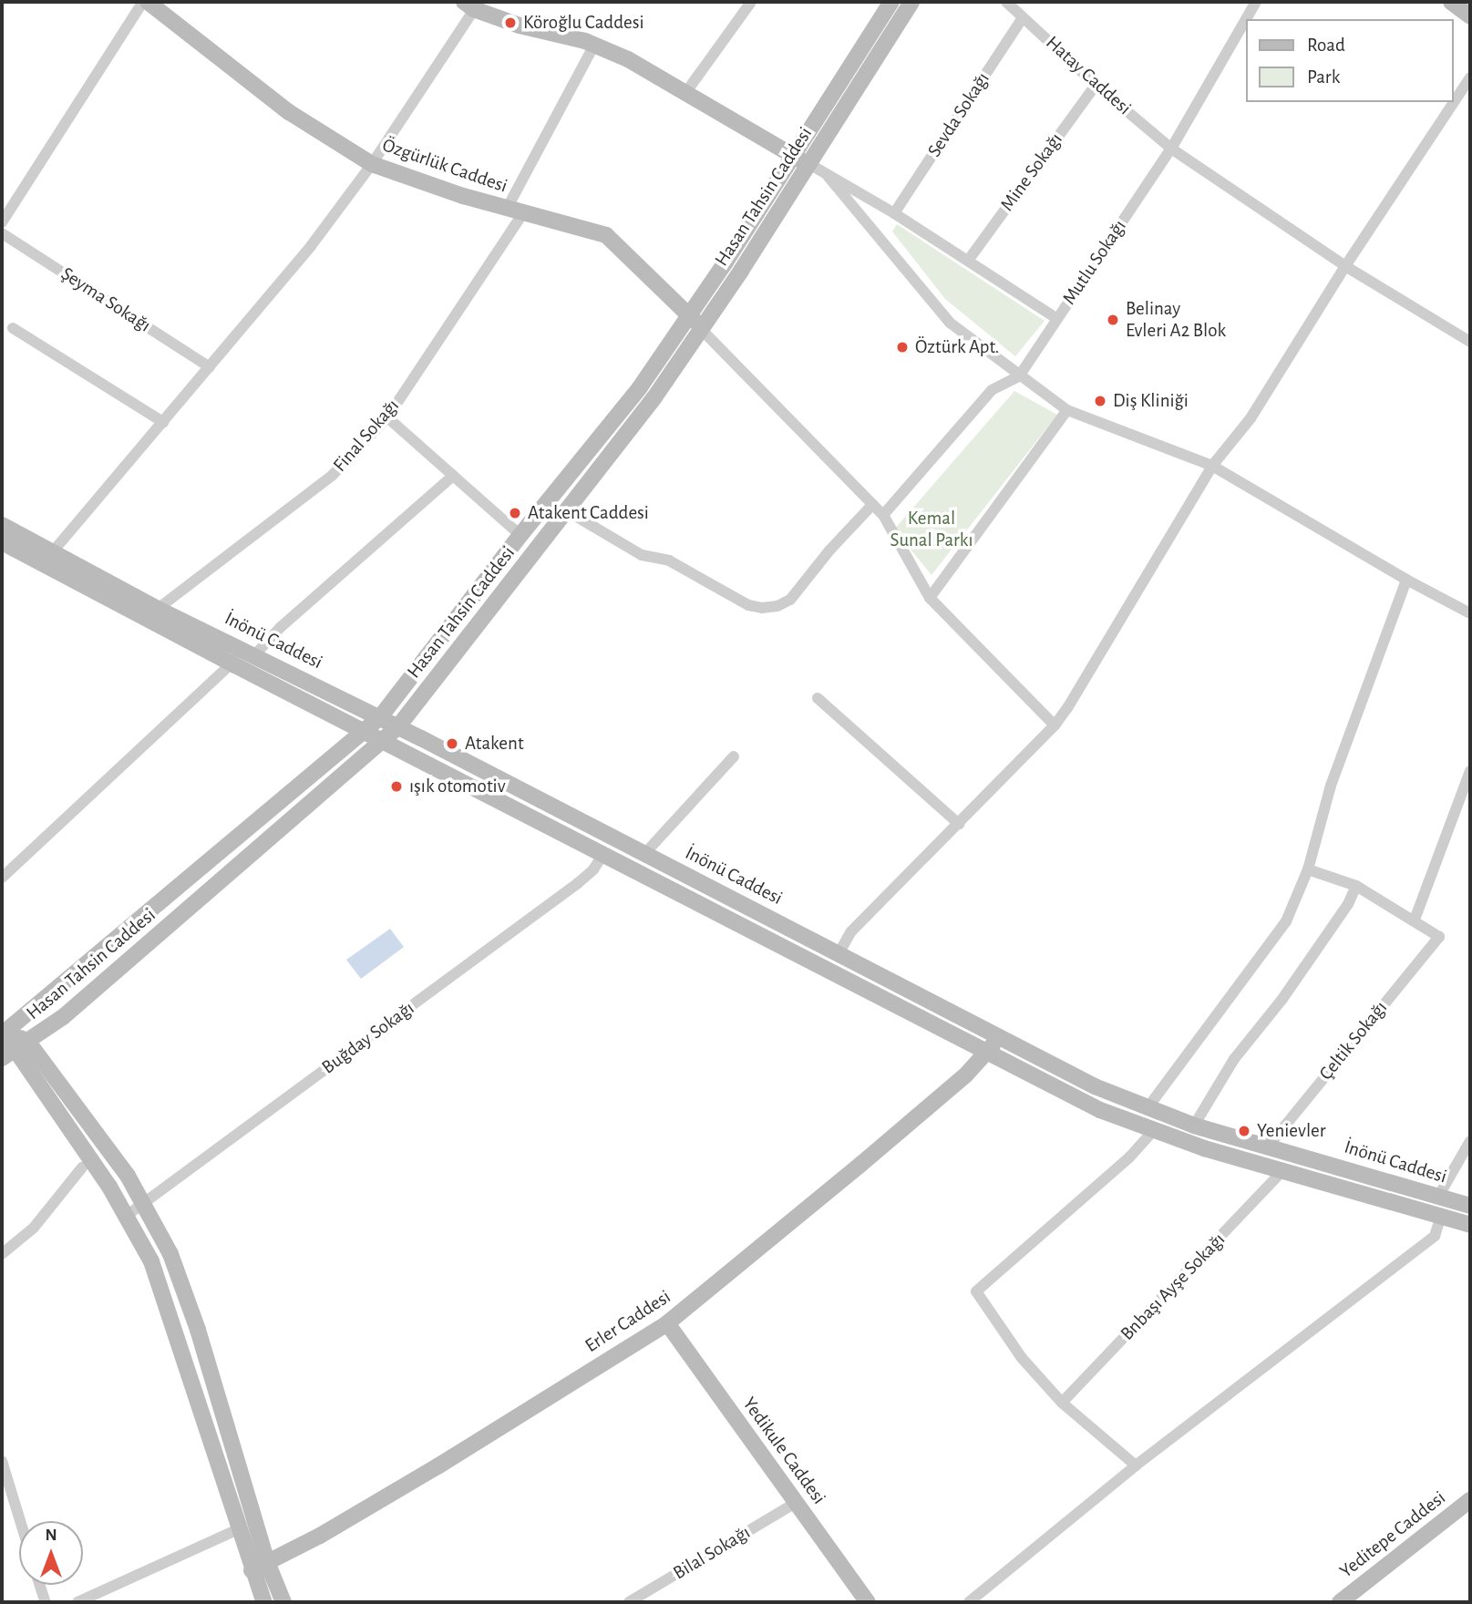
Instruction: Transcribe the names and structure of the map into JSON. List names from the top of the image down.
{
  "streets": {
    "main road": [
      "Özgürlük Caddesi",
      "Hasan Tahsin Caddesi",
      "İnönü Caddesi",
      "Erler Caddesi",
      "Yedikule Caddesi",
      "Yeditepe Caddesi"
    ],
    "street": [
      "Hatay Caddesi",
      "Sevda Sokağı",
      "Mine Sokağı",
      "Mutlu Sokağı",
      "Şeyma Sokağı",
      "Final Sokağı",
      "Buğday Sokağı",
      "Çeltik Sokağı",
      "Bnbaşı Ayşe Sokağı",
      "Bilal Sokağı"
    ]
  },
  "crossings": [
    ["Hatay Caddesi", "Sevda Sokağı"],
    ["Hatay Caddesi", "Mine Sokağı"],
    ["Hatay Caddesi", "Mutlu Sokağı"],
    ["Özgürlük Caddesi", "Hasan Tahsin Caddesi"],
    ["Özgürlük Caddesi", "Final Sokağı"],
    ["Hasan Tahsin Caddesi", "İnönü Caddesi"],
    ["Final Sokağı", "İnönü Caddesi"],
    ["İnönü Caddesi", "Buğday Sokağı"],
    ["İnönü Caddesi", "Çeltik Sokağı"],
    ["İnönü Caddesi", "Bnbaşı Ayşe Sokağı"],
    ["İnönü Caddesi", "Erler Caddesi"],
    ["Erler Caddesi", "Yedikule Caddesi"],
    ["Yedikule Caddesi", "Bilal Sokağı"]
  ],
  "parks": ["Kemal Sunal Parkı"],
  "places": [
    "Köroğlu Caddesi",
    "Belinay Evleri A2 Blok",
    "Öztürk Apt.",
    "Diş Kliniği",
    "Atakent Caddesi",
    "Atakent",
    "ışık otomotiv",
    "Yenievler"
  ],
  "legend": ["Road", "Park"],
  "north": "top"
}
